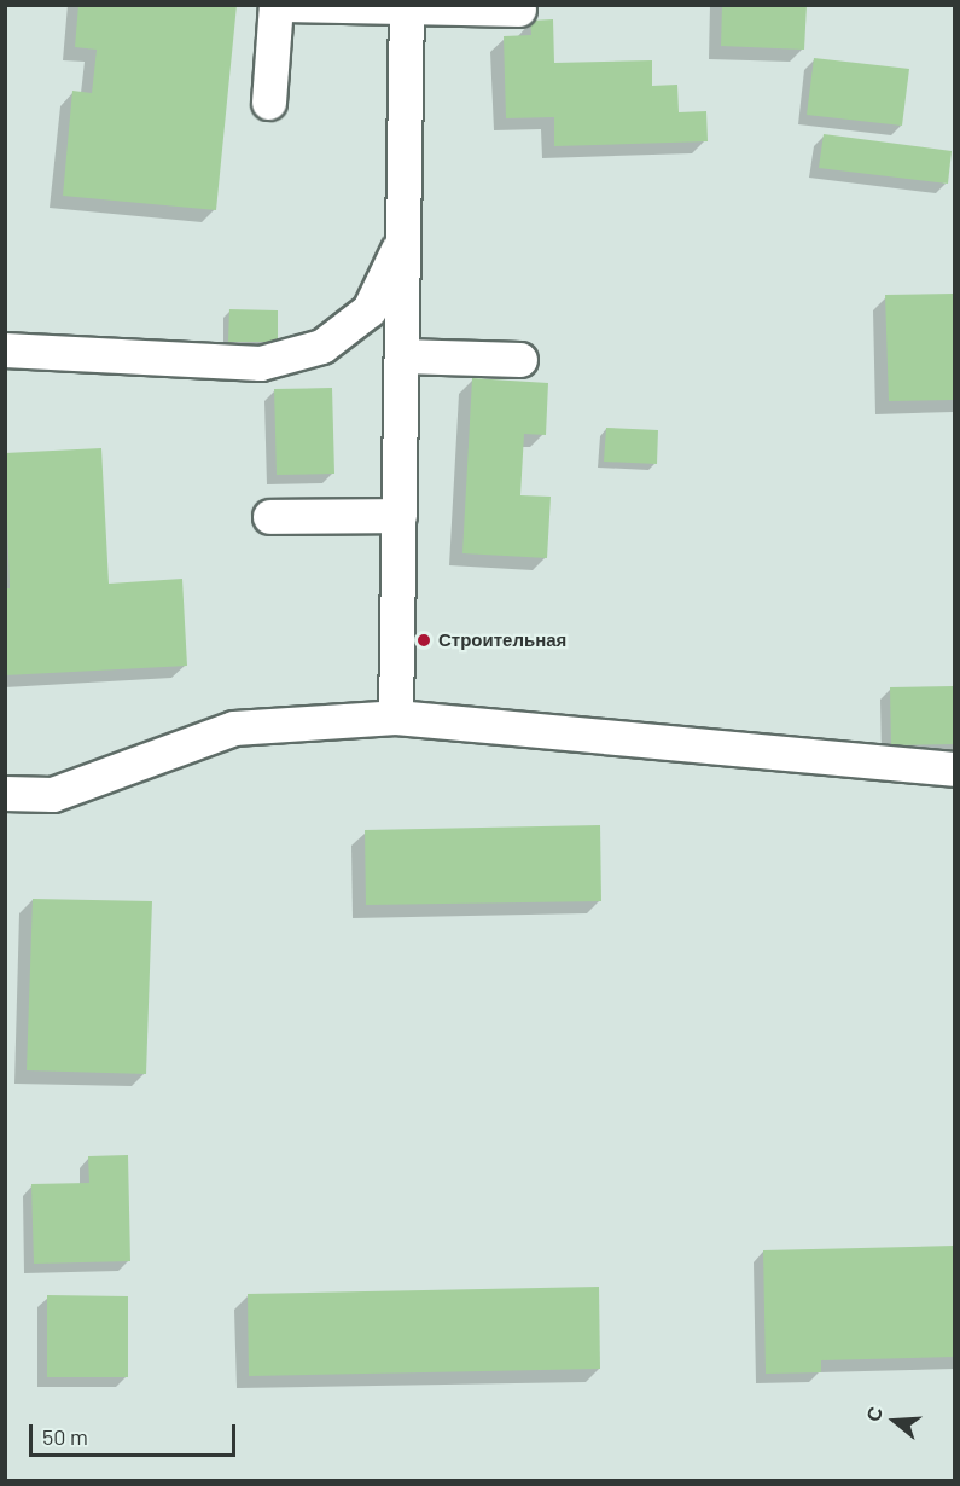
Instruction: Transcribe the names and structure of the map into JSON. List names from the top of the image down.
{
  "places": ["Строительная"],
  "scale_bar": "50 m",
  "north": "left"
}
